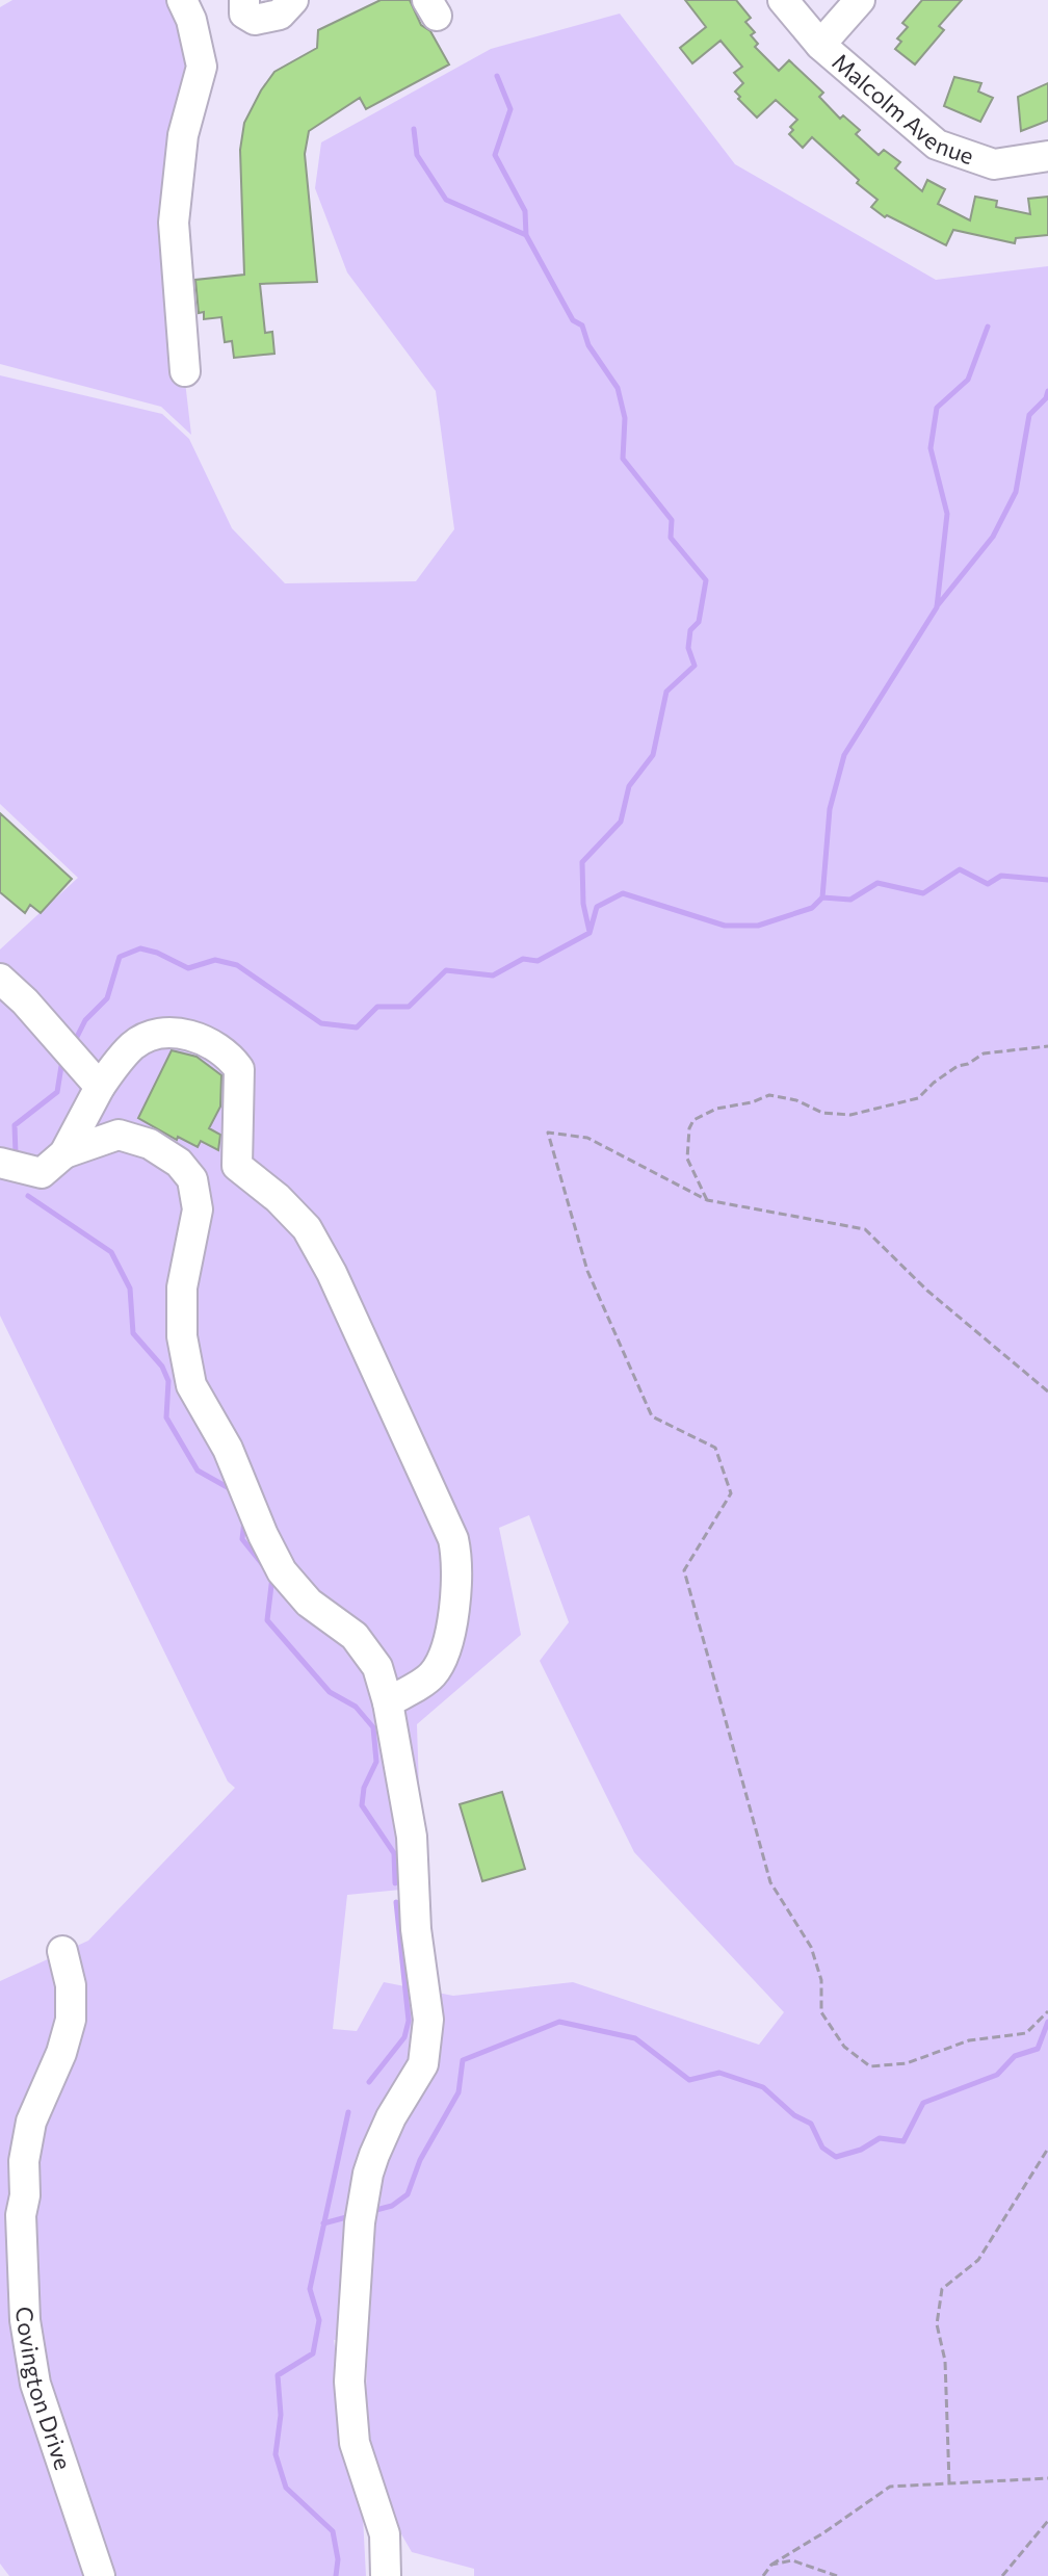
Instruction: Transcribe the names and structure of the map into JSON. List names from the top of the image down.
{
  "streets": {
    "street": ["Malcolm Avenue", "Covington Drive"]
  }
}
